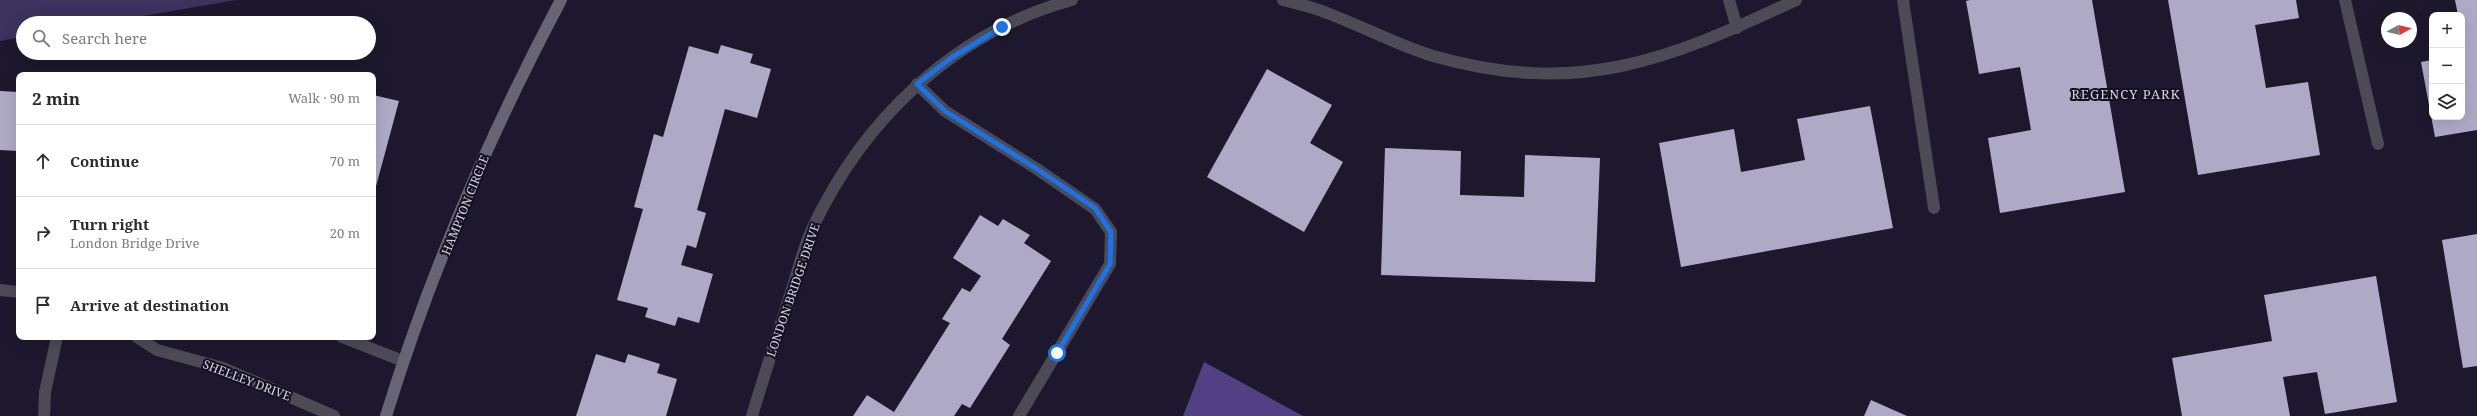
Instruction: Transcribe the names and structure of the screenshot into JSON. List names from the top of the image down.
{
  "streets": {
    "street": ["HAMPTON CIRCLE", "LONDON BRIDGE DRIVE", "SHELLEY DRIVE"]
  },
  "districts": ["REGENCY PARK"],
  "north": "right",
  "page": {
    "map_buttons": ["+", "−"],
    "search": "Search here",
    "heading": ["2 min", "Walk · 90 m"],
    "list": [
      ["Continue", "70 m"],
      ["Turn right", "London Bridge Drive", "20 m"],
      "Arrive at destination"
    ]
  }
}
